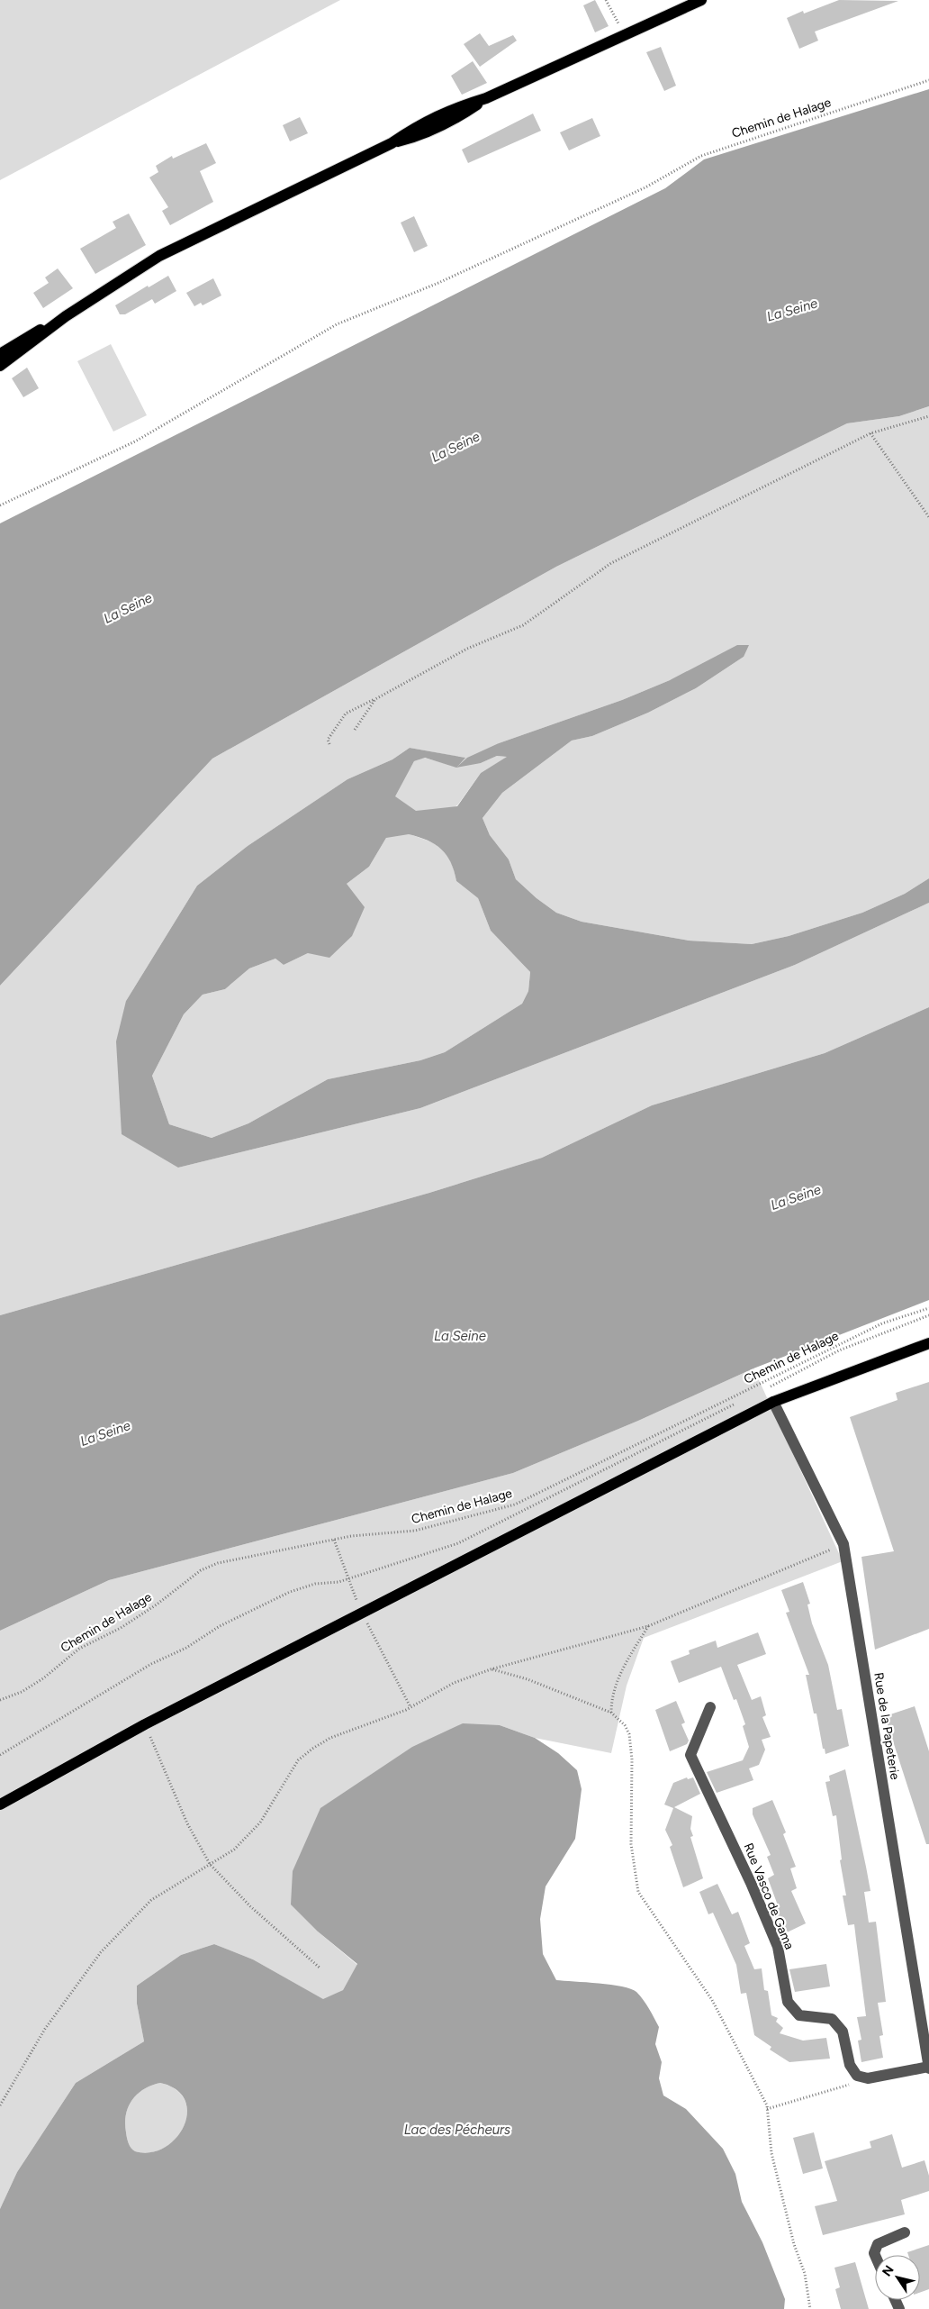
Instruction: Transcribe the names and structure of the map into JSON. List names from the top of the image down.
{
  "streets": {
    "street": ["Rue de la Papeterie", "Rue Vasco de Gama"],
    "path": ["Chemin de Halage"]
  },
  "water": ["La Seine", "Lac des Pécheurs"],
  "north": "top left"
}
